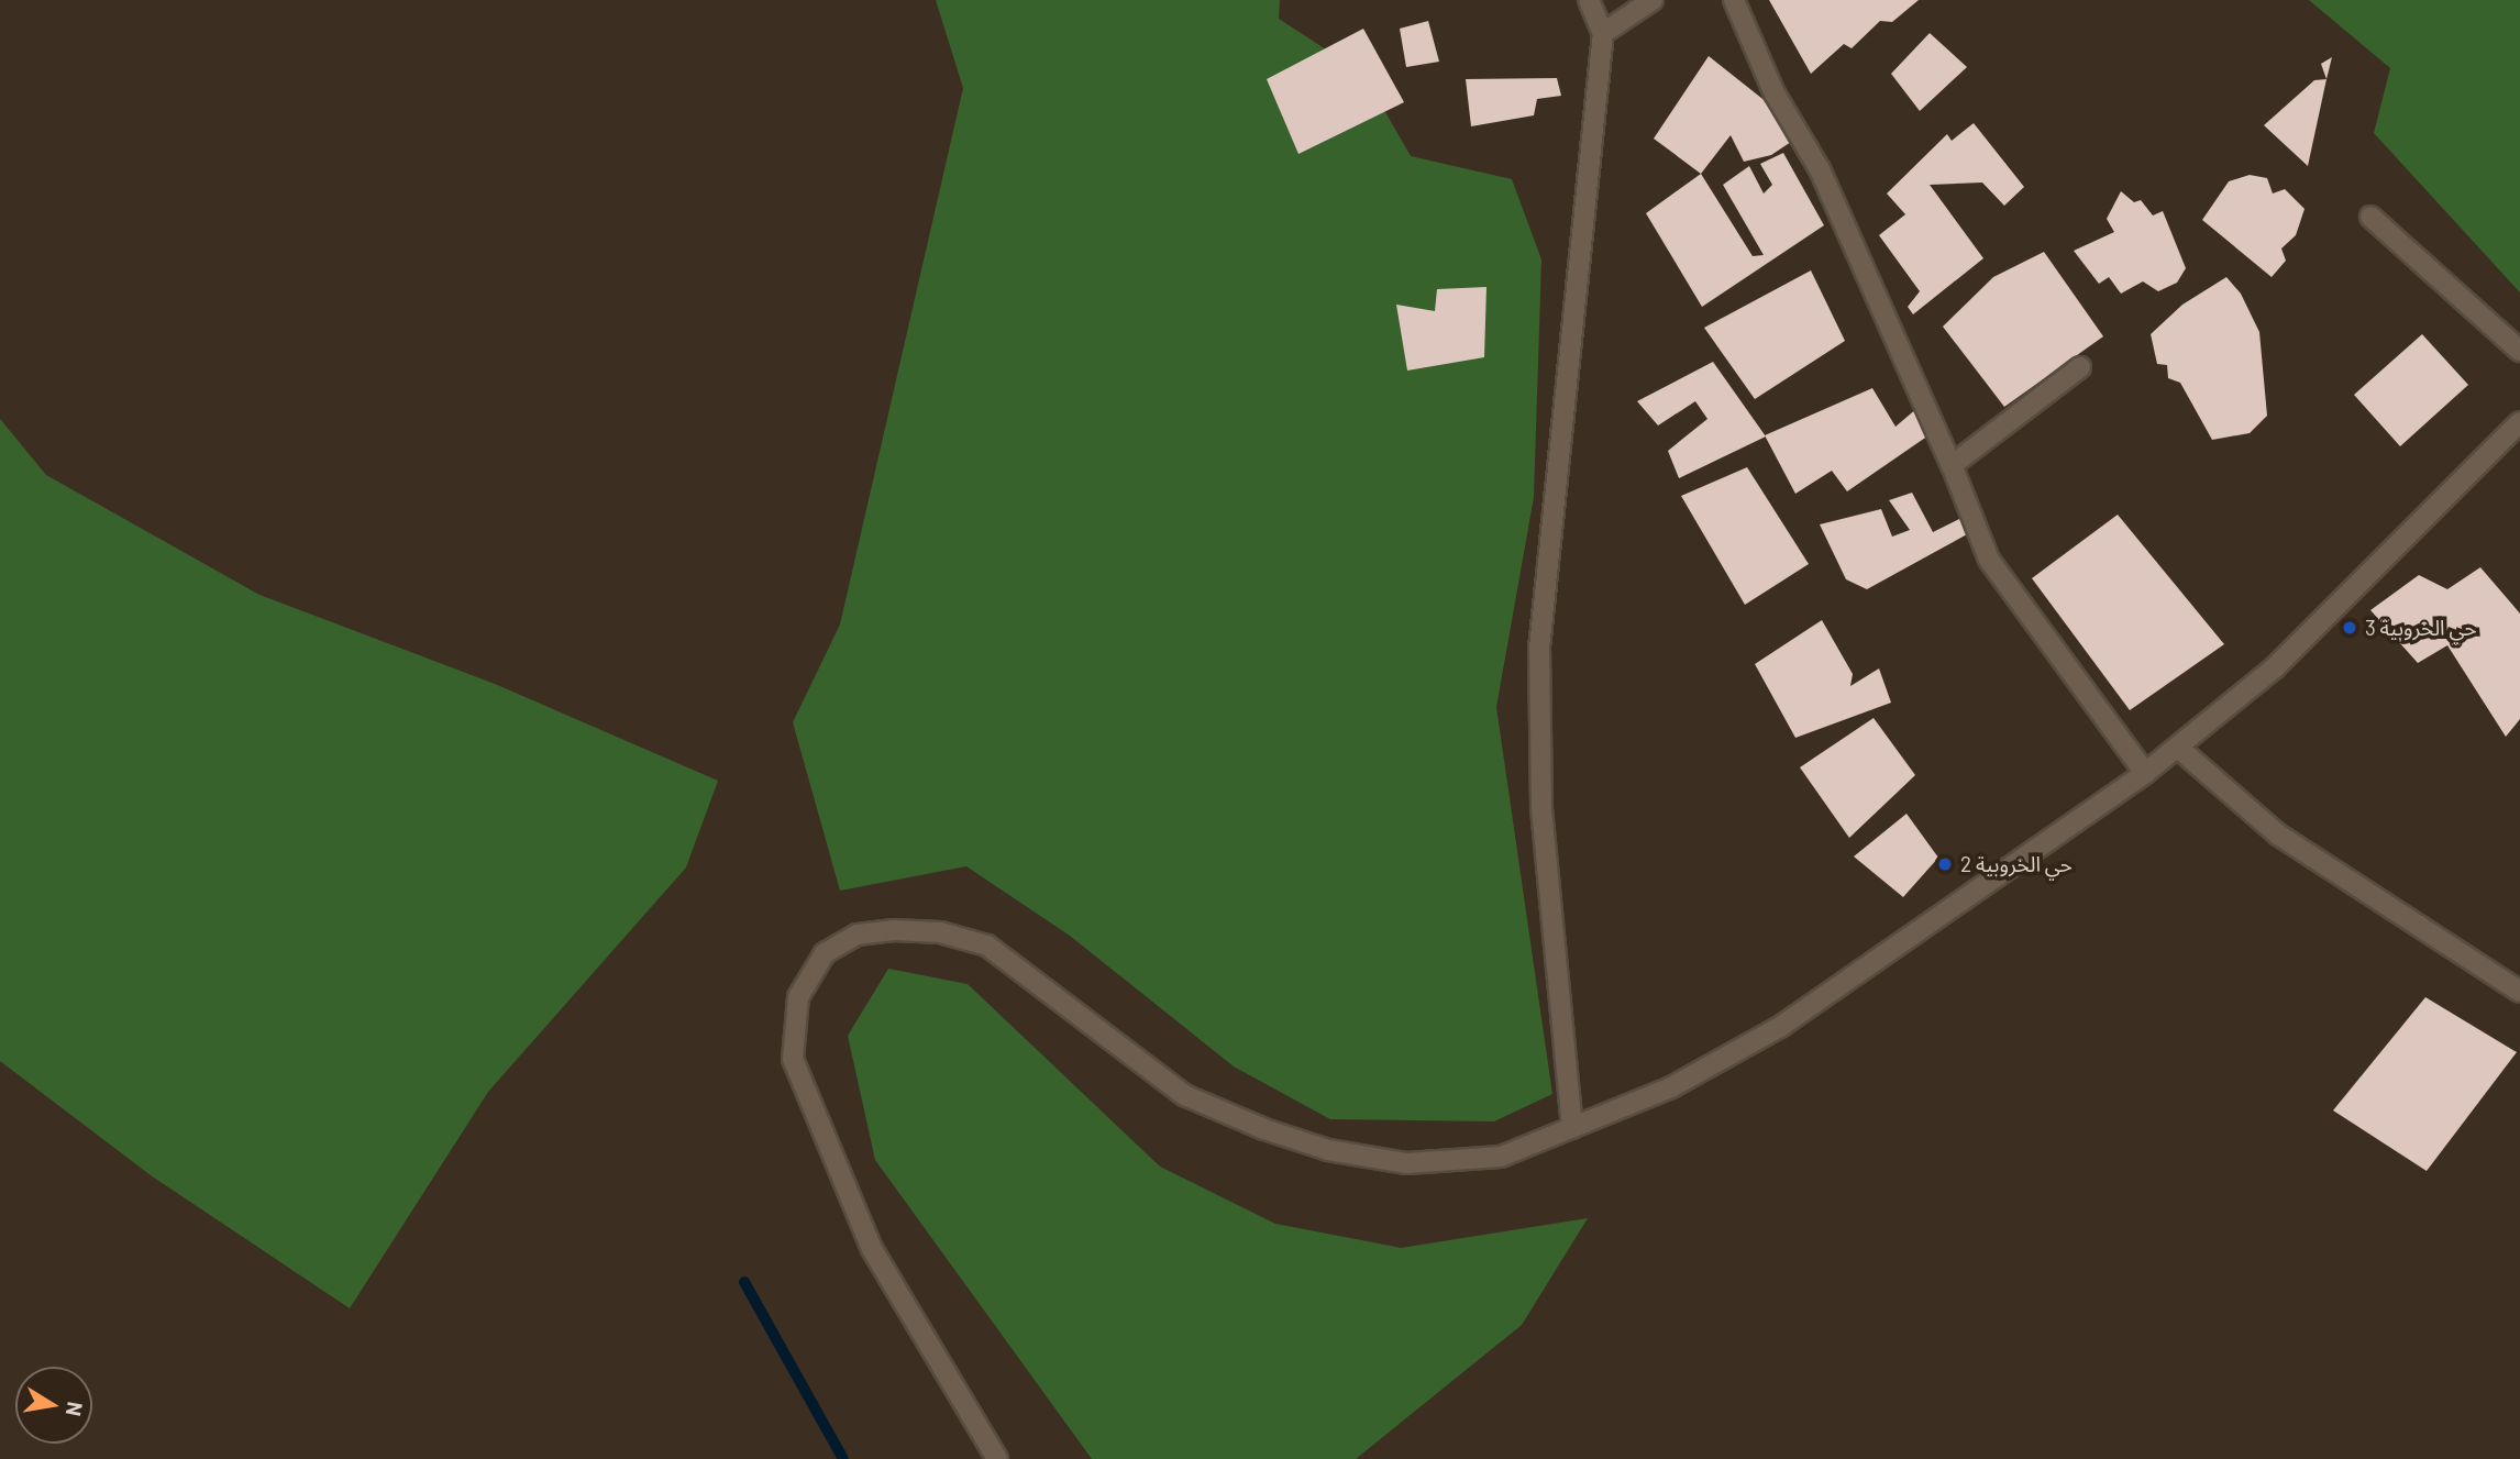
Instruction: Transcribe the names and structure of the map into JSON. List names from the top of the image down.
{
  "places": ["حي الخروبية 3", "حي الخروبية 2"],
  "north": "right"
}
